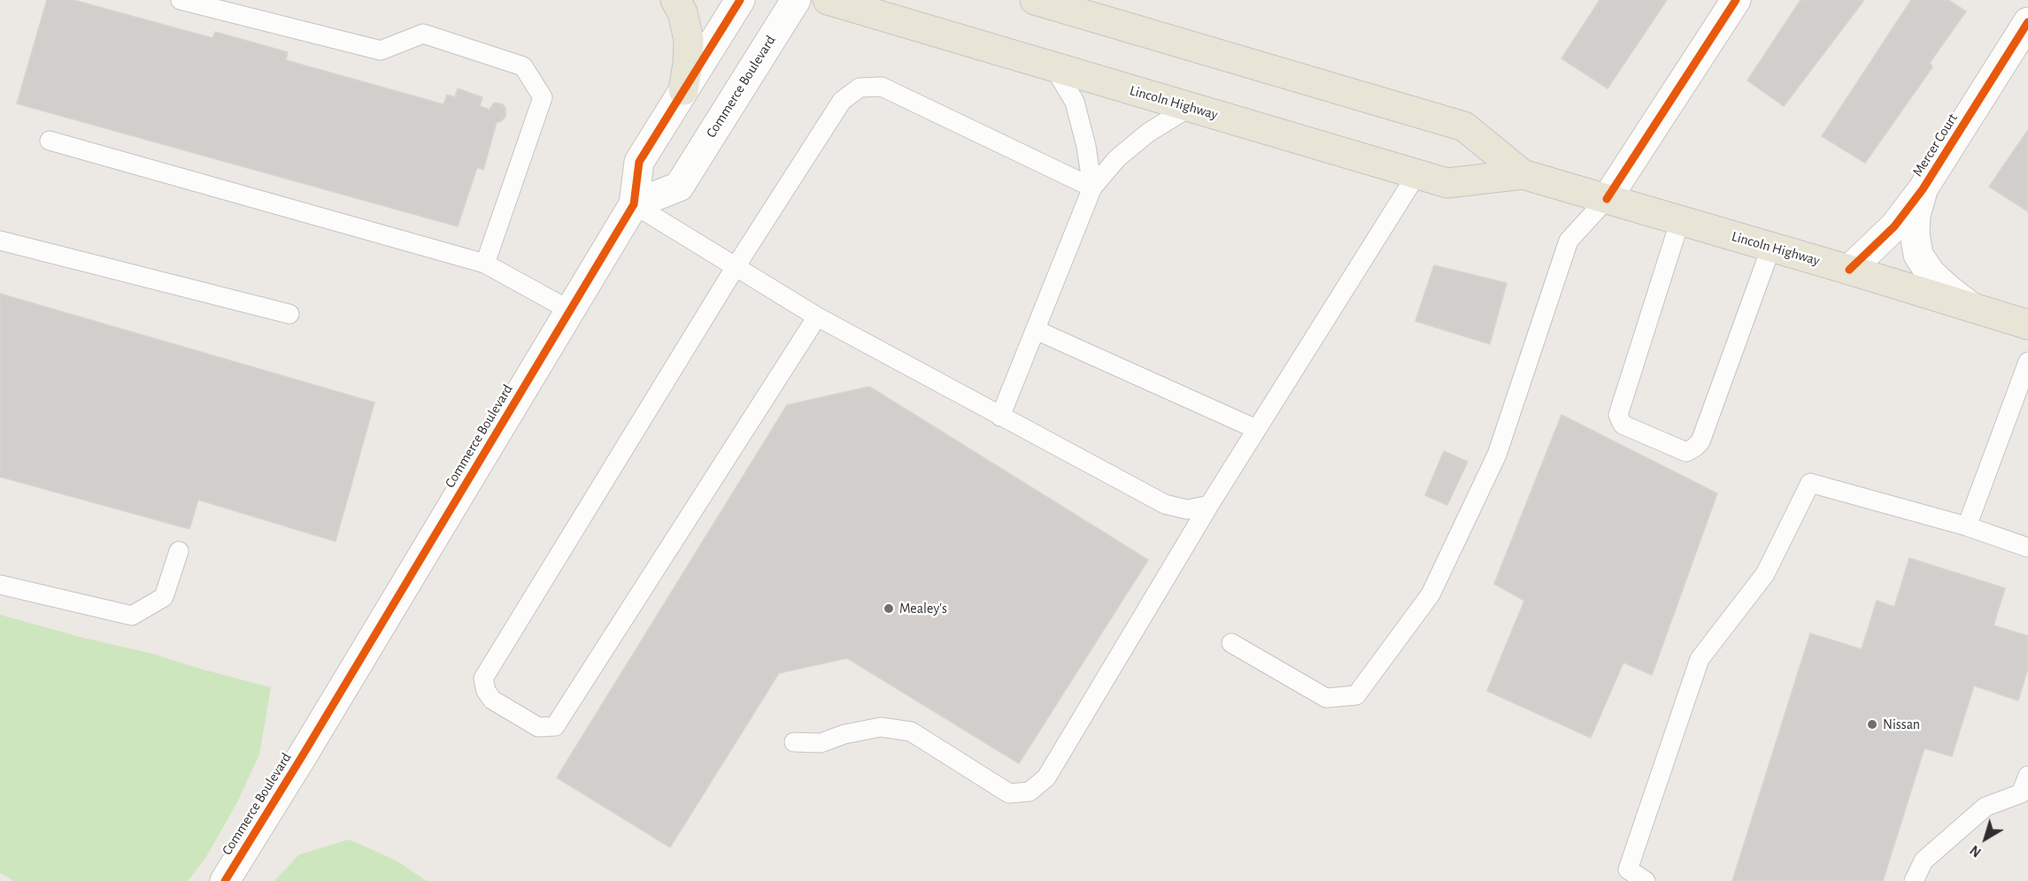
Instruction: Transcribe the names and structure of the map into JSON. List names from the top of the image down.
{
  "streets": {
    "main road": ["Lincoln Highway"],
    "street": ["Commerce Boulevard", "Mercer Court"]
  },
  "crossings": [
    ["Lincoln Highway", "Mercer Court"]
  ],
  "places": ["Mealey's", "Nissan"],
  "north": "bottom left"
}
